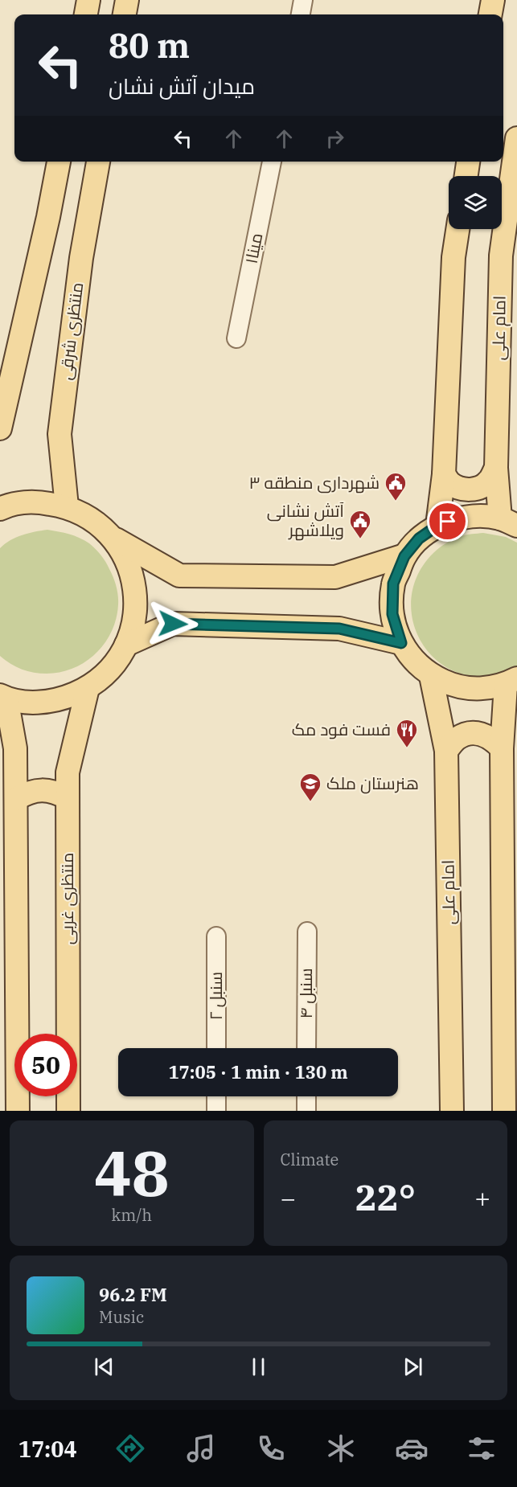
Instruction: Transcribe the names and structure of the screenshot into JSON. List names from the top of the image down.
{
  "streets": {
    "main road": ["امام علی", "منتظری شرقی", "منتظری غربی"],
    "street": ["مینا۱", "سنبل ۴", "سنبل ۲"]
  },
  "places": {
    "public building": ["شهرداری منطقه ۳", "آتش نشانی ویلاشهر"],
    "restaurant": ["فست فود مک"],
    "school or university": ["هنرستان ملک"]
  },
  "page": {
    "turn": ["80 m", "میدان آتش نشان"],
    "limit": "50",
    "trip": "17:05 · 1 min · 130 m",
    "tile": [
      ["48", "km/h"],
      "Climate"
    ],
    "heat": ["−", "22°", "+"],
    "song": ["96.2 FM", "Music"],
    "tabs": "17:04"
  }
}
